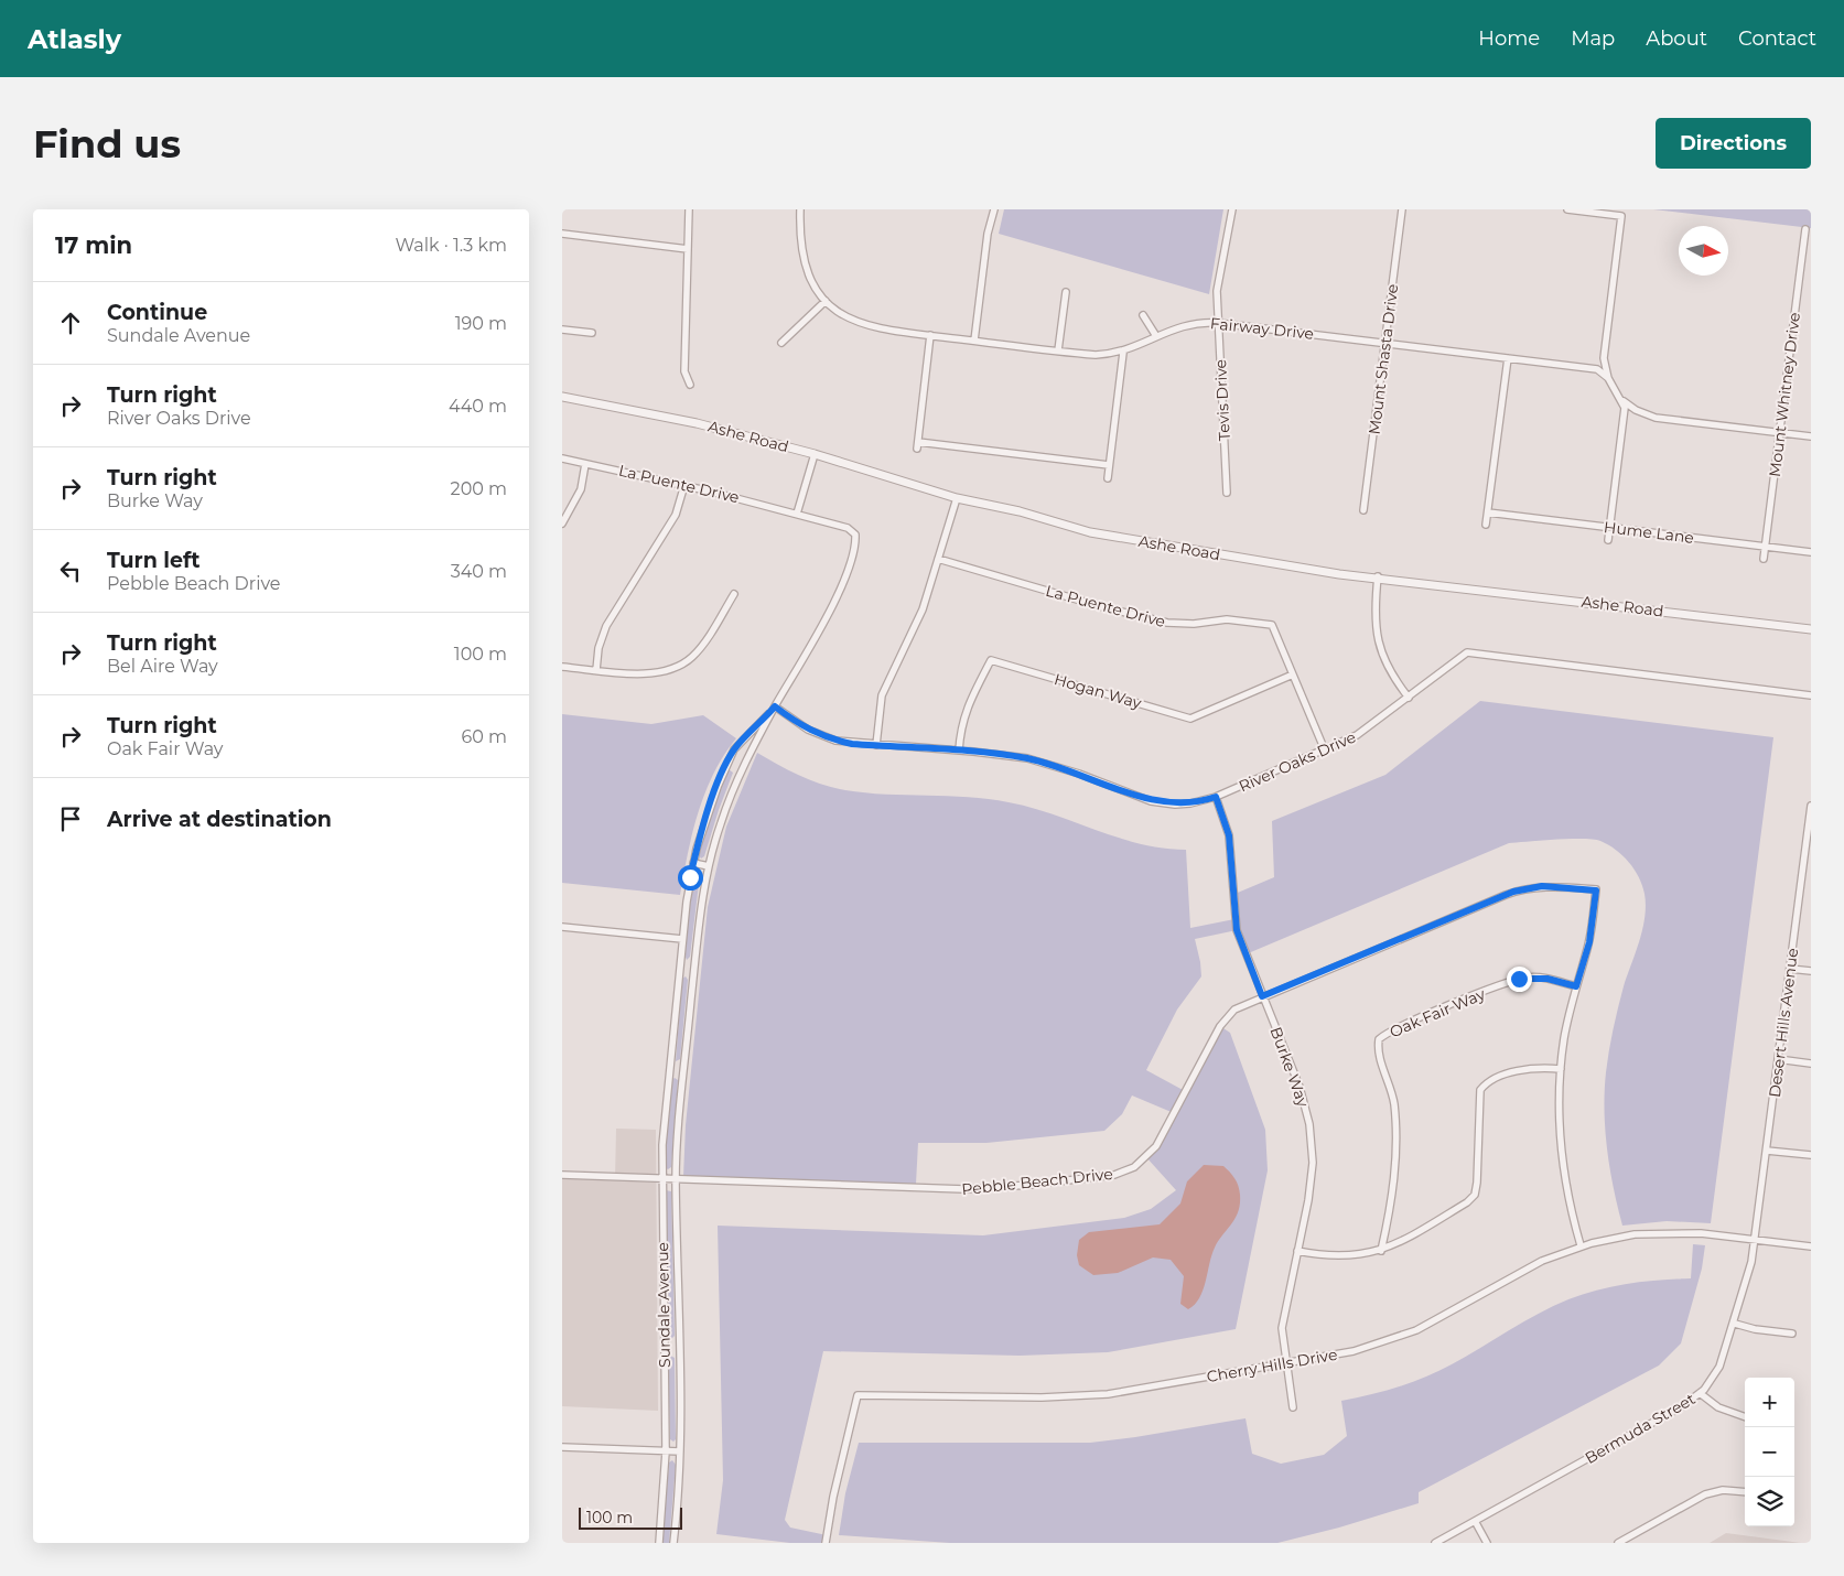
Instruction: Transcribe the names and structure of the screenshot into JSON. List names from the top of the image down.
{
  "streets": {
    "street": [
      "Fairway Drive",
      "Mount Shasta Drive",
      "Mount Whitney Drive",
      "Tevis Drive",
      "Ashe Road",
      "La Puente Drive",
      "Hume Lane",
      "Hogan Way",
      "River Oaks Drive",
      "Oak Fair Way",
      "Desert Hills Avenue",
      "Burke Way",
      "Pebble Beach Drive",
      "Sundale Avenue",
      "Cherry Hills Drive",
      "Bermuda Street"
    ]
  },
  "crossings": [
    ["Fairway Drive", "Mount Shasta Drive"],
    ["Fairway Drive", "Tevis Drive"],
    ["Mount Whitney Drive", "Hume Lane"],
    ["La Puente Drive", "Hogan Way"],
    ["La Puente Drive", "River Oaks Drive"],
    ["La Puente Drive", "Sundale Avenue"],
    ["Hogan Way", "River Oaks Drive"],
    ["River Oaks Drive", "Burke Way"],
    ["River Oaks Drive", "Sundale Avenue"],
    ["Oak Fair Way", "Pebble Beach Drive"],
    ["Desert Hills Avenue", "Cherry Hills Drive"],
    ["Desert Hills Avenue", "Bermuda Street"],
    ["Burke Way", "Pebble Beach Drive"],
    ["Burke Way", "Cherry Hills Drive"],
    ["Pebble Beach Drive", "Sundale Avenue"],
    ["Cherry Hills Drive", "Bermuda Street"]
  ],
  "scale_bar": "100 m",
  "north": "right",
  "page": {
    "header": "Atlasly",
    "nav": [
      "Home",
      "Map",
      "About",
      "Contact"
    ],
    "buttons": "Directions",
    "title": "Find us",
    "heading": ["17 min", "Walk · 1.3 km"],
    "list": [
      ["Continue", "Sundale Avenue", "190 m"],
      ["Turn right", "River Oaks Drive", "440 m"],
      ["Turn right", "Burke Way", "200 m"],
      ["Turn left", "Pebble Beach Drive", "340 m"],
      ["Turn right", "Bel Aire Way", "100 m"],
      ["Turn right", "Oak Fair Way", "60 m"],
      "Arrive at destination"
    ],
    "map_buttons": ["+", "−"],
    "scale": "100 m"
  }
}
